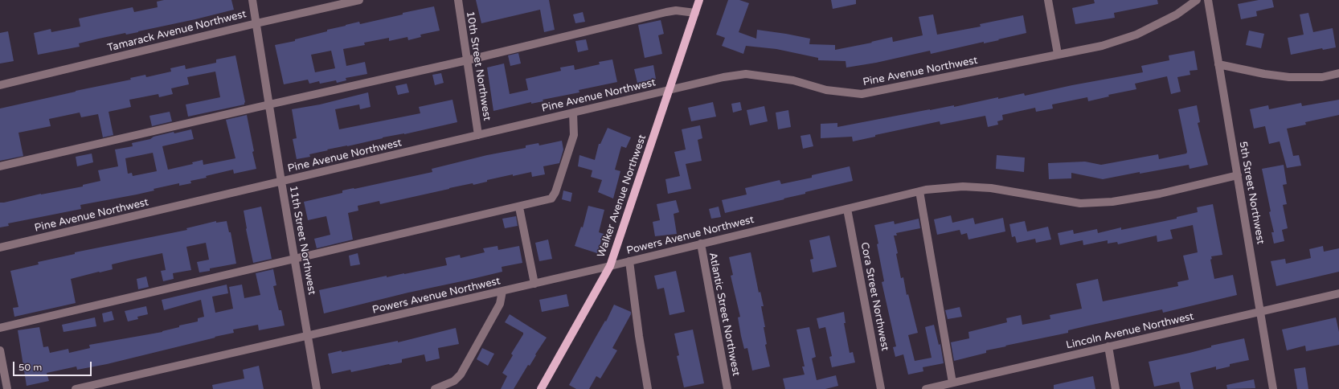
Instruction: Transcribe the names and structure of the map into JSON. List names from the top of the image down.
{
  "streets": {
    "main road": ["Walker Avenue Northwest"],
    "street": [
      "Tamarack Avenue Northwest",
      "10th Street Northwest",
      "Pine Avenue Northwest",
      "5th Street Northwest",
      "Powers Avenue Northwest",
      "11th Street Northwest",
      "Cora Street Northwest",
      "Atlantic Street Northwest",
      "Lincoln Avenue Northwest"
    ]
  },
  "crossings": [
    ["Tamarack Avenue Northwest", "11th Street Northwest"],
    ["10th Street Northwest", "Pine Avenue Northwest"],
    ["Pine Avenue Northwest", "Walker Avenue Northwest"],
    ["Pine Avenue Northwest", "11th Street Northwest"],
    ["5th Street Northwest", "Powers Avenue Northwest"],
    ["5th Street Northwest", "Lincoln Avenue Northwest"],
    ["Walker Avenue Northwest", "Powers Avenue Northwest"],
    ["Powers Avenue Northwest", "11th Street Northwest"],
    ["Powers Avenue Northwest", "Cora Street Northwest"],
    ["Powers Avenue Northwest", "Atlantic Street Northwest"]
  ],
  "scale_bar": "50 m"
}
